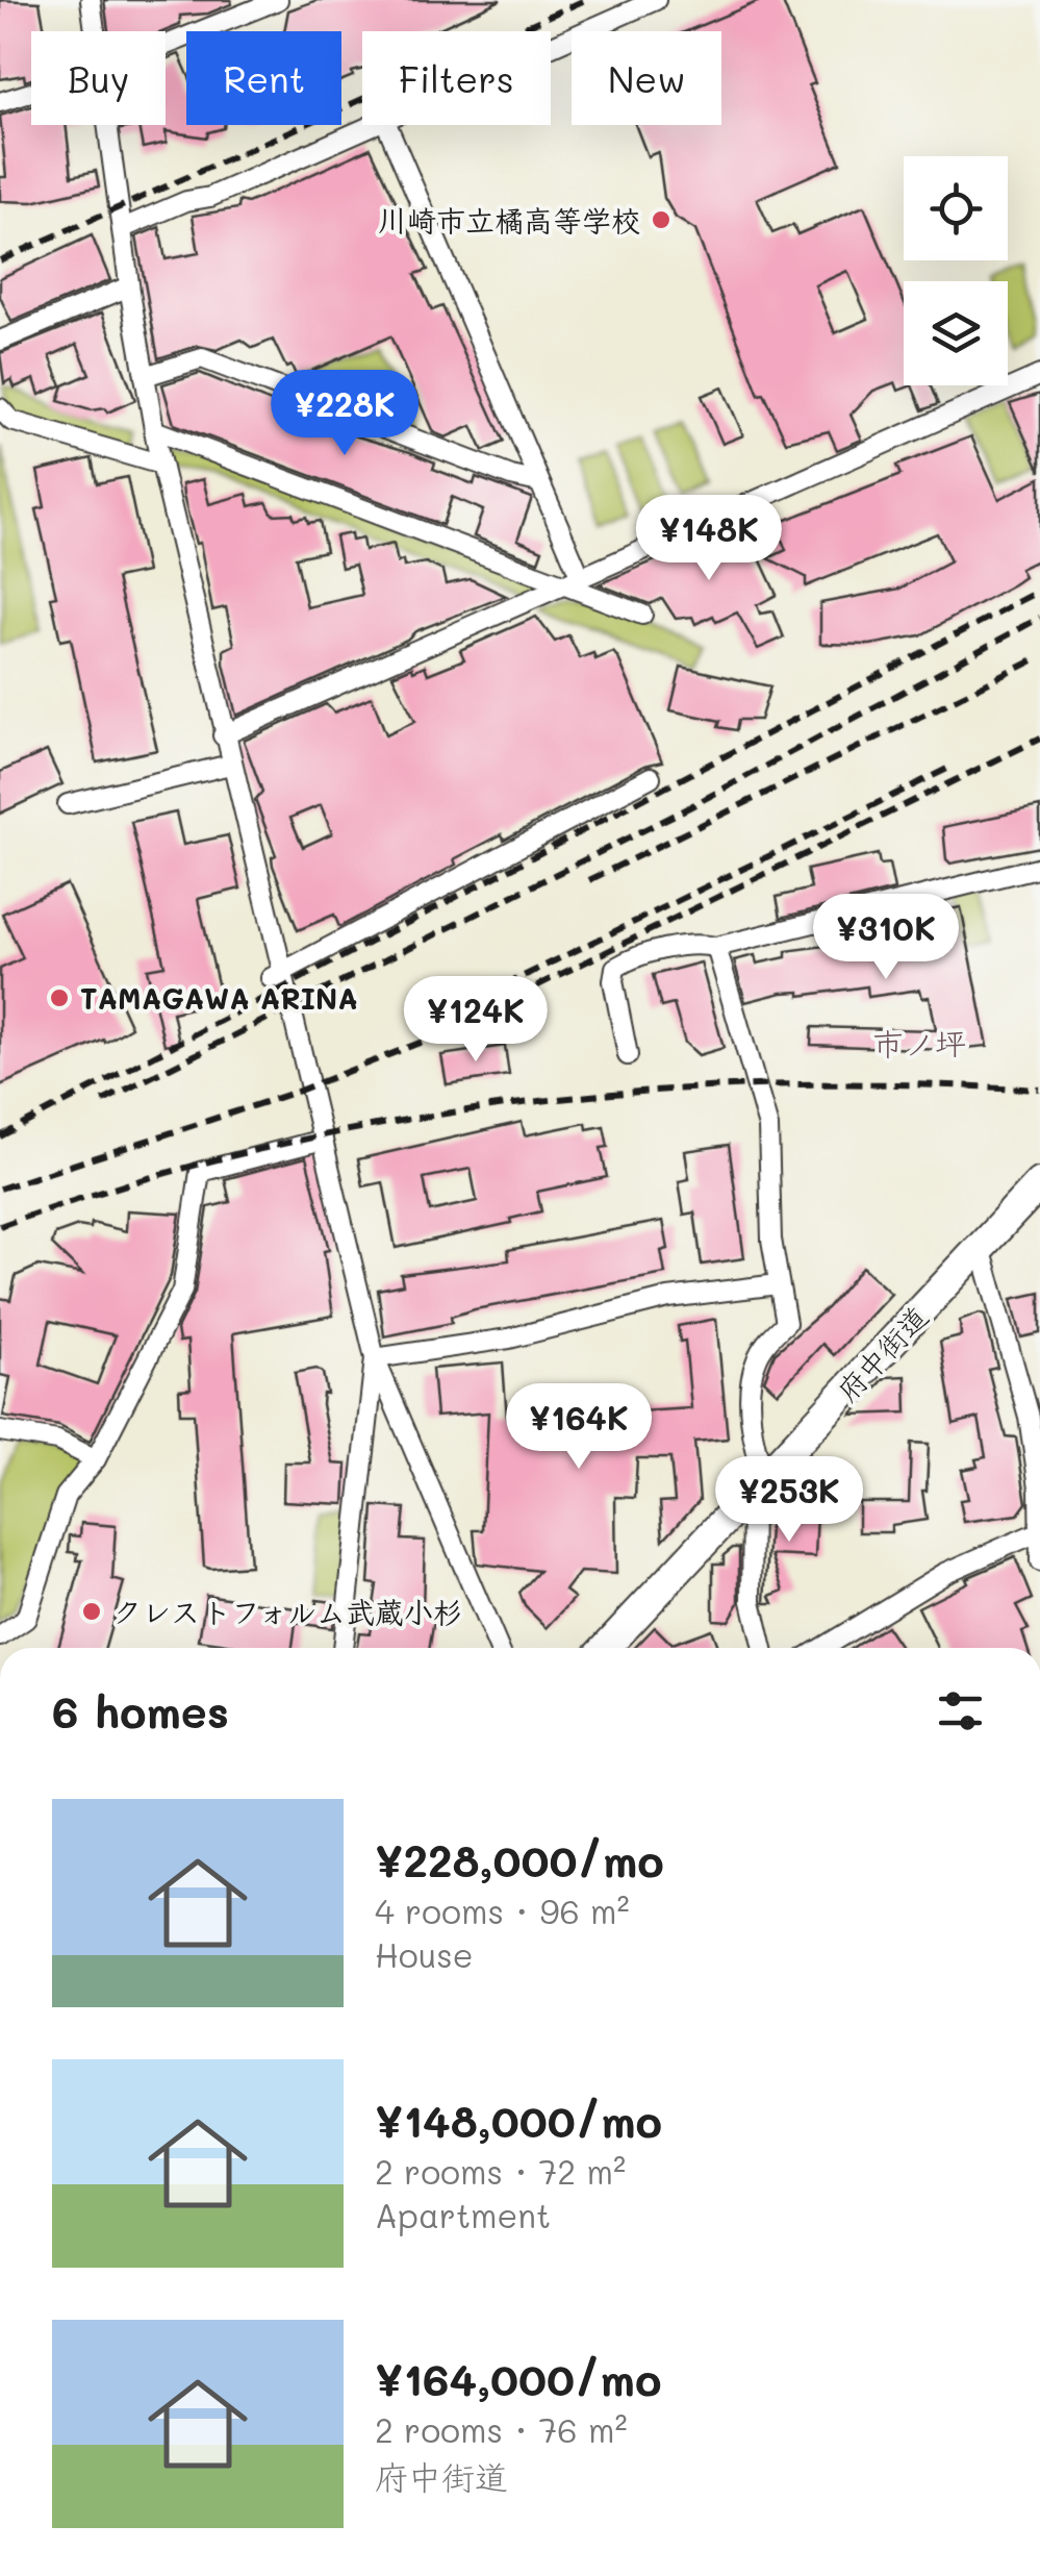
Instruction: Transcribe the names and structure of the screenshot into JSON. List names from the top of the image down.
{
  "streets": {
    "highway": ["府中街道"]
  },
  "districts": ["市ノ坪"],
  "places": ["川崎市立橘高等学校", "TAMAGAWA ARINA", "クレストフォルム武蔵小杉"],
  "page": {
    "chip": [
      "Buy",
      "Rent",
      "Filters",
      "New"
    ],
    "price": [
      "¥228K",
      "¥148K",
      "¥310K",
      "¥124K",
      "¥164K",
      "¥253K"
    ],
    "heading": "6 homes",
    "list": [
      {
        "name": "¥228,000/mo",
        "note": "4 rooms · 96 m² · House"
      },
      {
        "name": "¥148,000/mo",
        "note": "2 rooms · 72 m² · Apartment"
      },
      {
        "name": "¥164,000/mo",
        "note": "2 rooms · 76 m² · 府中街道"
      }
    ]
  }
}
